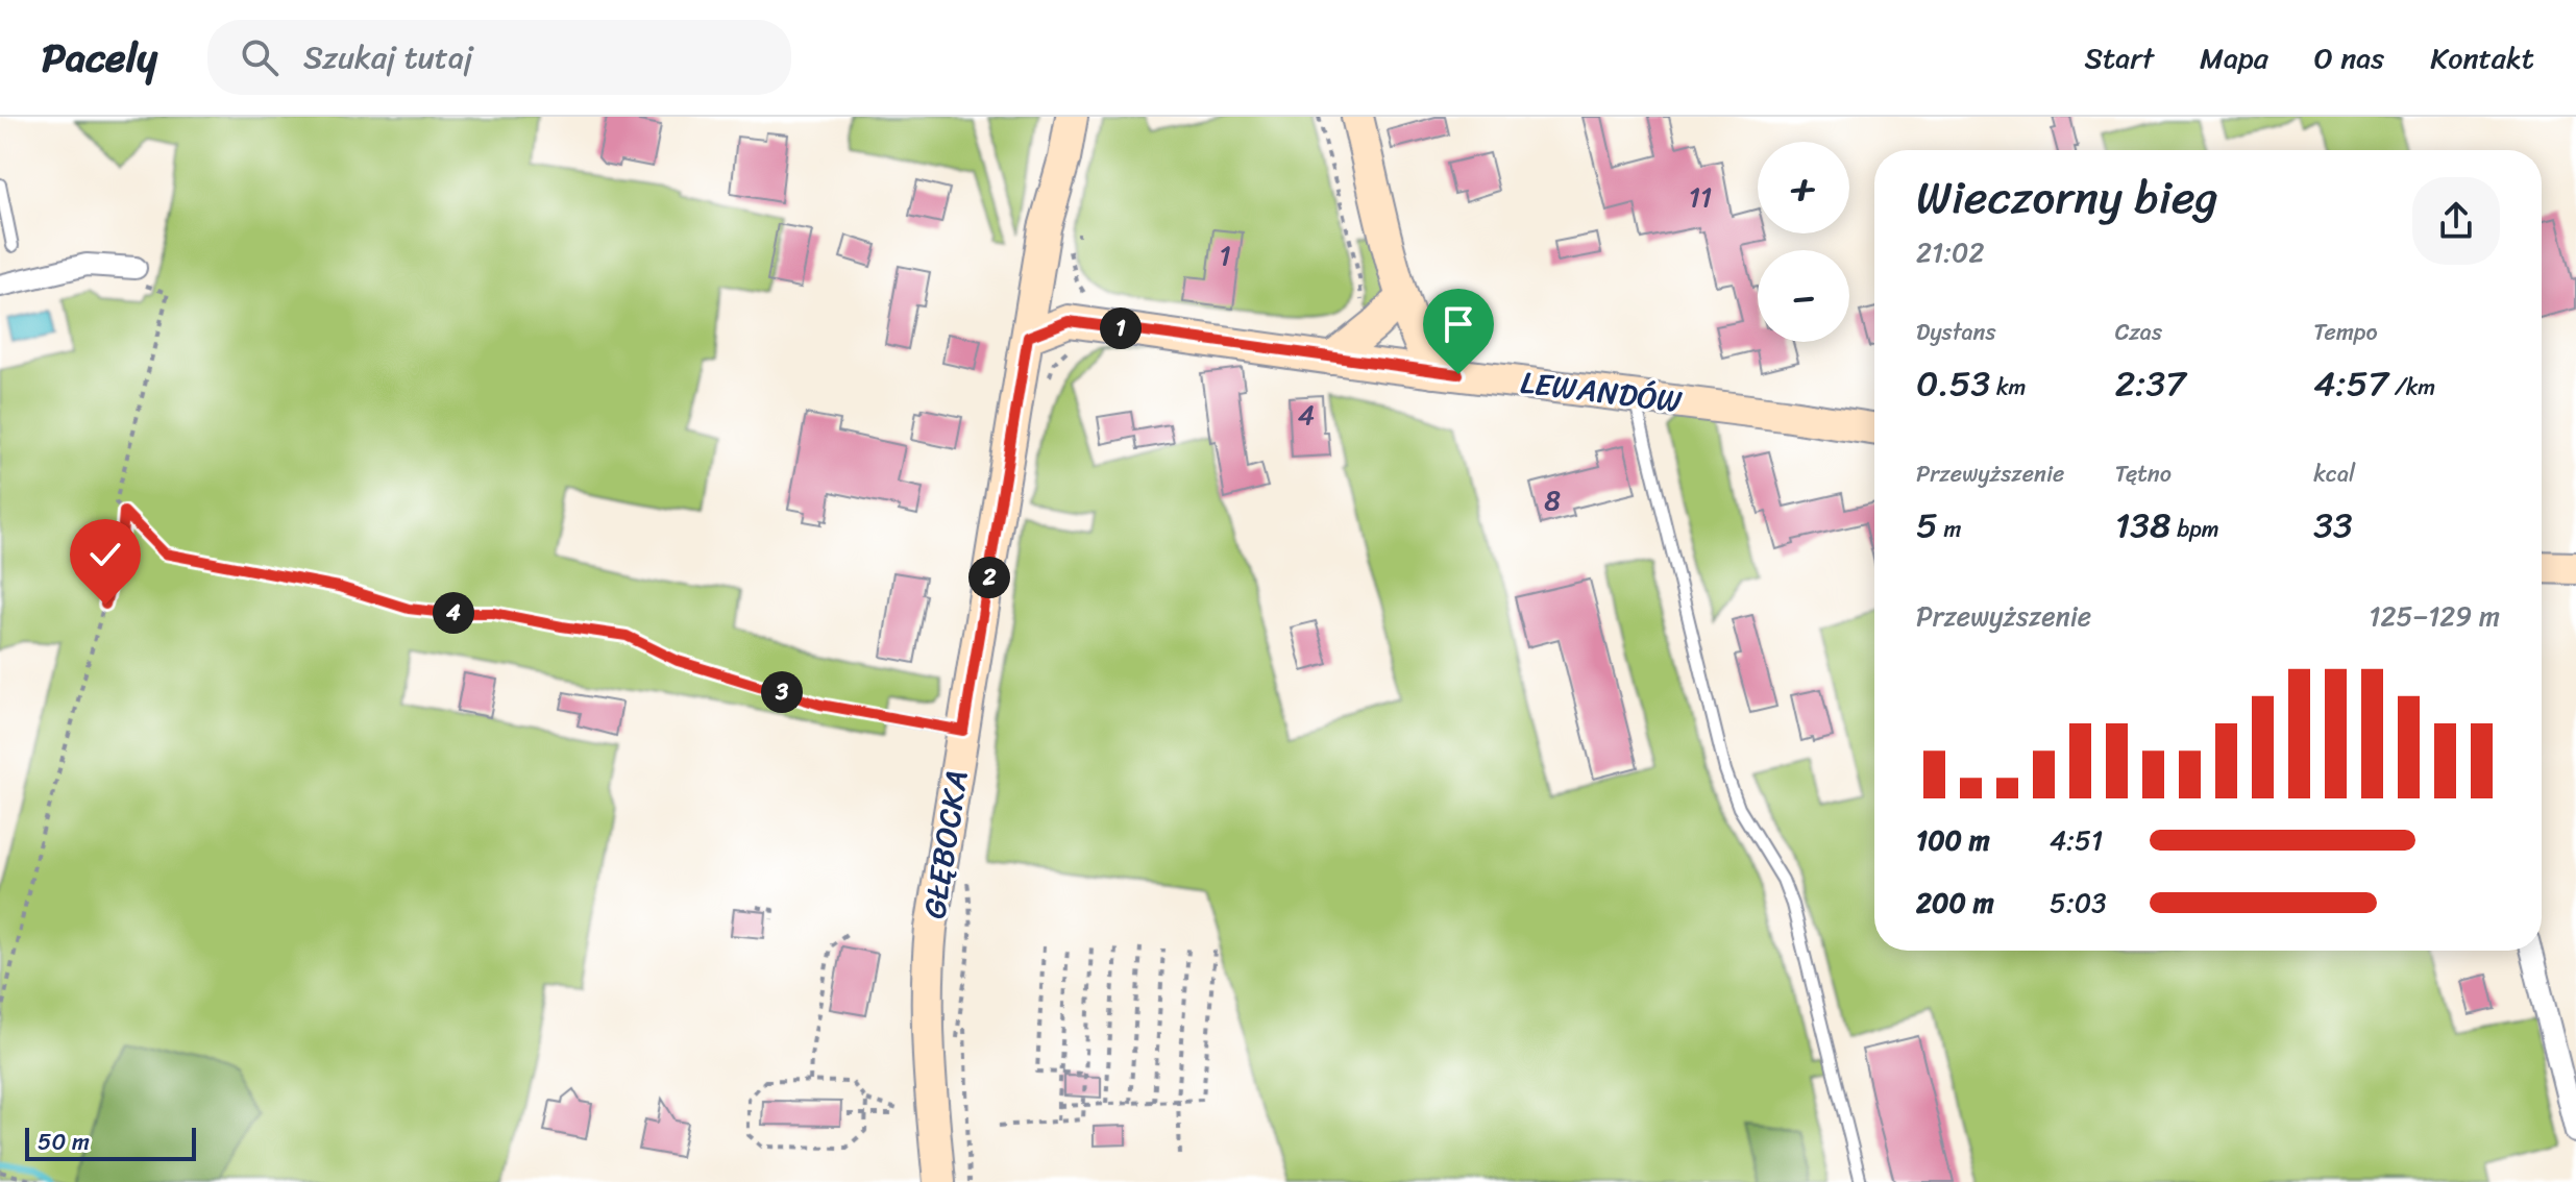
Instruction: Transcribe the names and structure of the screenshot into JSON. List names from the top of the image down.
{
  "streets": {
    "street": ["LEWANDÓW", "GŁĘBOCKA"]
  },
  "crossings": [
    ["LEWANDÓW", "GŁĘBOCKA"]
  ],
  "house_numbers": [
    "11",
    "1",
    "4",
    "8"
  ],
  "scale_bar": "50 m",
  "page": {
    "header": "Pacely",
    "search": "Szukaj tutaj",
    "nav": [
      "Start",
      "Mapa",
      "O nas",
      "Kontakt"
    ],
    "map_buttons": ["+", "−"],
    "heading": ["Wieczorny bieg", "21:02"],
    "stats": [
      ["Dystans", "0.53 km"],
      ["Czas", "2:37"],
      ["Tempo", "4:57 /km"],
      ["Przewyższenie", "5 m"],
      ["Tętno", "138 bpm"],
      ["kcal", "33"]
    ],
    "pins": [
      "1",
      "2",
      "4",
      "3"
    ],
    "chart": ["Przewyższenie", "125–129 m"],
    "list": [
      {
        "name": "100 m",
        "note": "4:51"
      },
      {
        "name": "200 m",
        "note": "5:03"
      }
    ],
    "scale": "50 m"
  }
}
